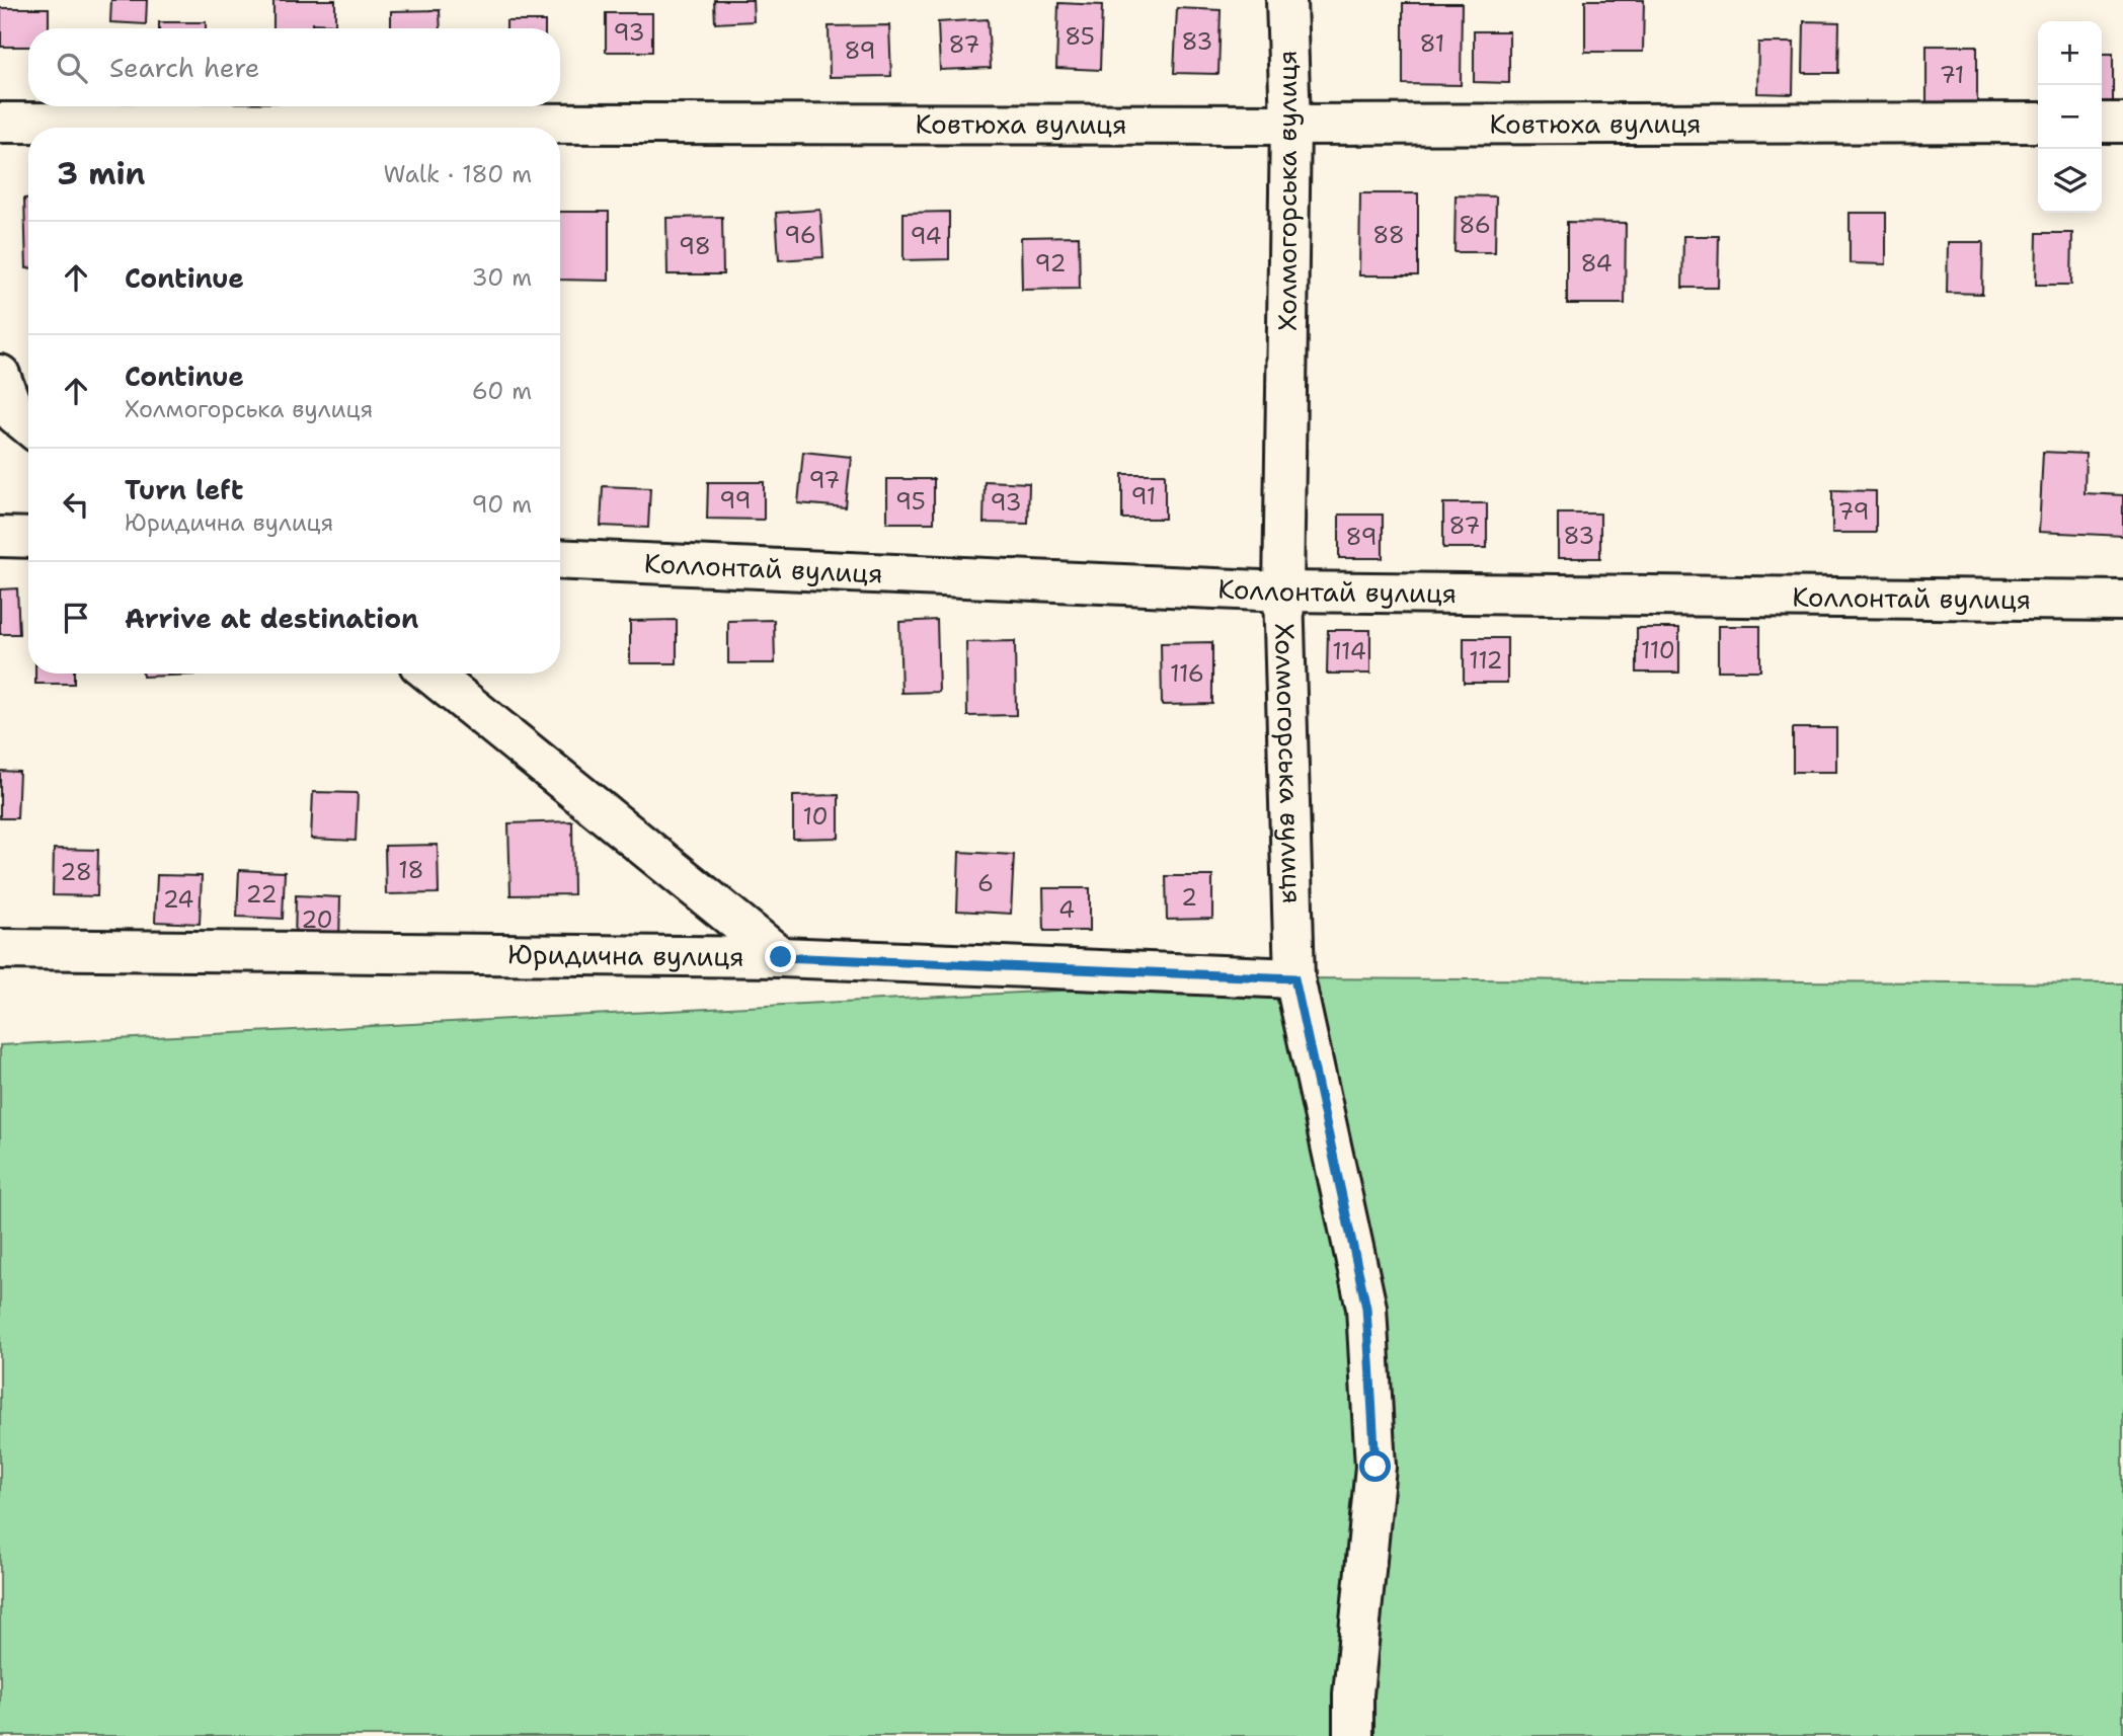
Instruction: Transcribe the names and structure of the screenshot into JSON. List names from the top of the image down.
{
  "streets": {
    "street": [
      "Ковтюха вулиця",
      "Холмогорська вулиця",
      "Коллонтай вулиця",
      "Юридична вулиця"
    ]
  },
  "crossings": [
    ["Ковтюха вулиця", "Холмогорська вулиця"],
    ["Холмогорська вулиця", "Коллонтай вулиця"],
    ["Холмогорська вулиця", "Юридична вулиця"]
  ],
  "house_numbers": [
    "93",
    "85",
    "83",
    "81",
    "87",
    "89",
    "71",
    "86",
    "96",
    "88",
    "94",
    "98",
    "92",
    "84",
    "97",
    "91",
    "99",
    "95",
    "93",
    "79",
    "87",
    "83",
    "89",
    "110",
    "114",
    "112",
    "116",
    "10",
    "18",
    "28",
    "6",
    "22",
    "2",
    "24",
    "4",
    "20"
  ],
  "page": {
    "map_buttons": ["+", "−"],
    "search": "Search here",
    "heading": ["3 min", "Walk · 180 m"],
    "list": [
      ["Continue", "30 m"],
      ["Continue", "Холмогорська вулиця", "60 m"],
      ["Turn left", "Юридична вулиця", "90 m"],
      "Arrive at destination"
    ]
  }
}
